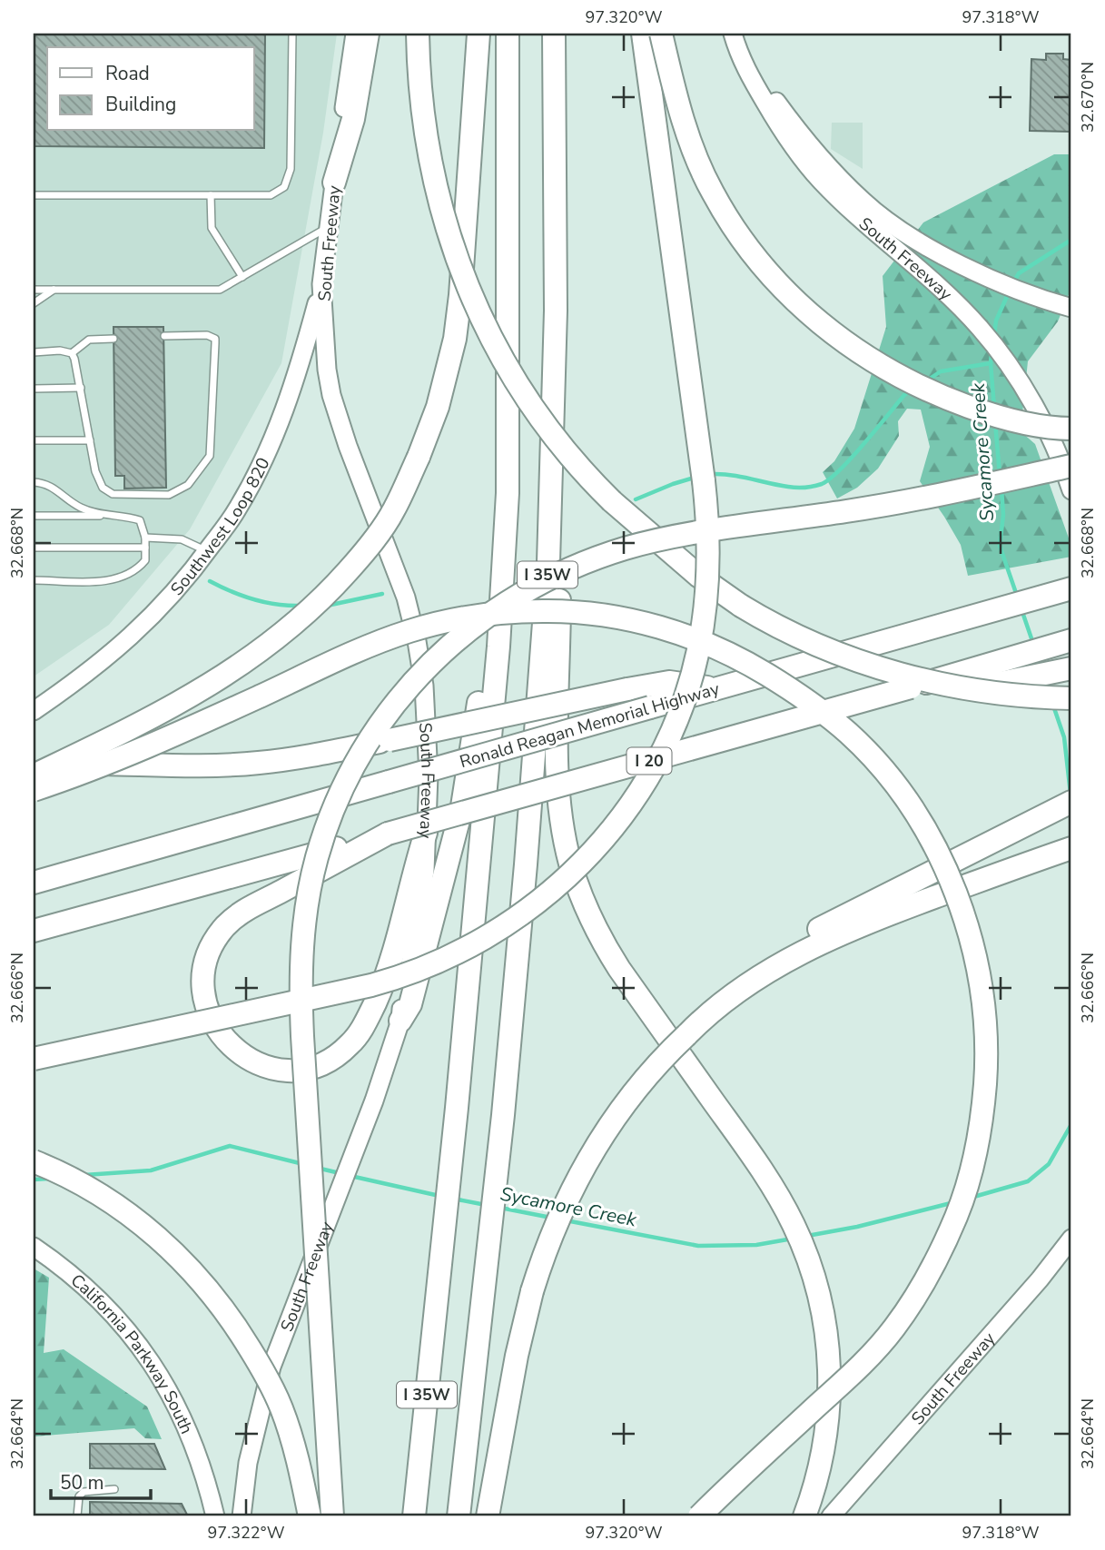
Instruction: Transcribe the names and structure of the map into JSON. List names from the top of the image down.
{
  "streets": {
    "highway": ["I 35W", "Ronald Reagan Memorial Highway", "I 20"],
    "main road": ["South Freeway", "Southwest Loop 820", "California Parkway South"]
  },
  "crossings": [
    ["South Freeway", "Southwest Loop 820"]
  ],
  "water": ["Sycamore Creek"],
  "legend": ["Road", "Building"],
  "scale_bar": "50 m",
  "coordinates": [
    "97.320°W",
    "97.318°W",
    "32.670°N",
    "32.668°N",
    "32.666°N",
    "32.664°N",
    "97.322°W"
  ]
}
